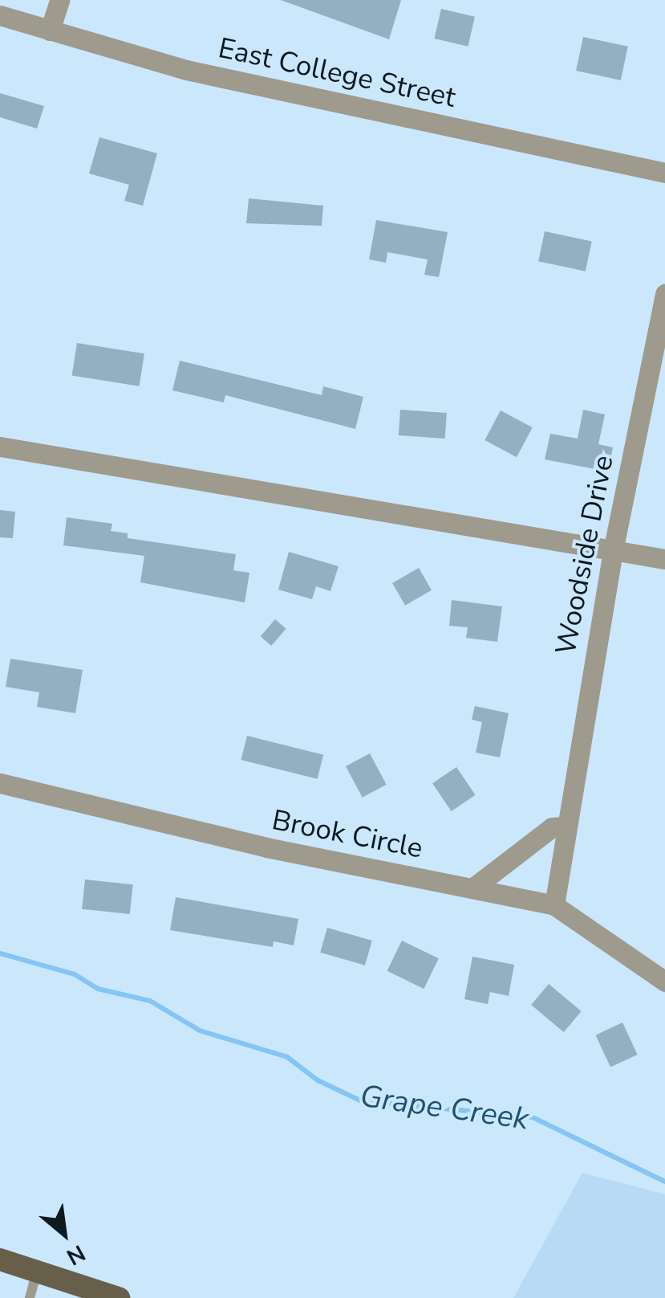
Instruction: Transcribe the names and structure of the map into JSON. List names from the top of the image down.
{
  "streets": {
    "street": ["East College Street", "Woodside Drive", "Brook Circle"]
  },
  "crossings": [
    ["Woodside Drive", "Brook Circle"]
  ],
  "water": ["Grape Creek"],
  "north": "bottom right"
}
